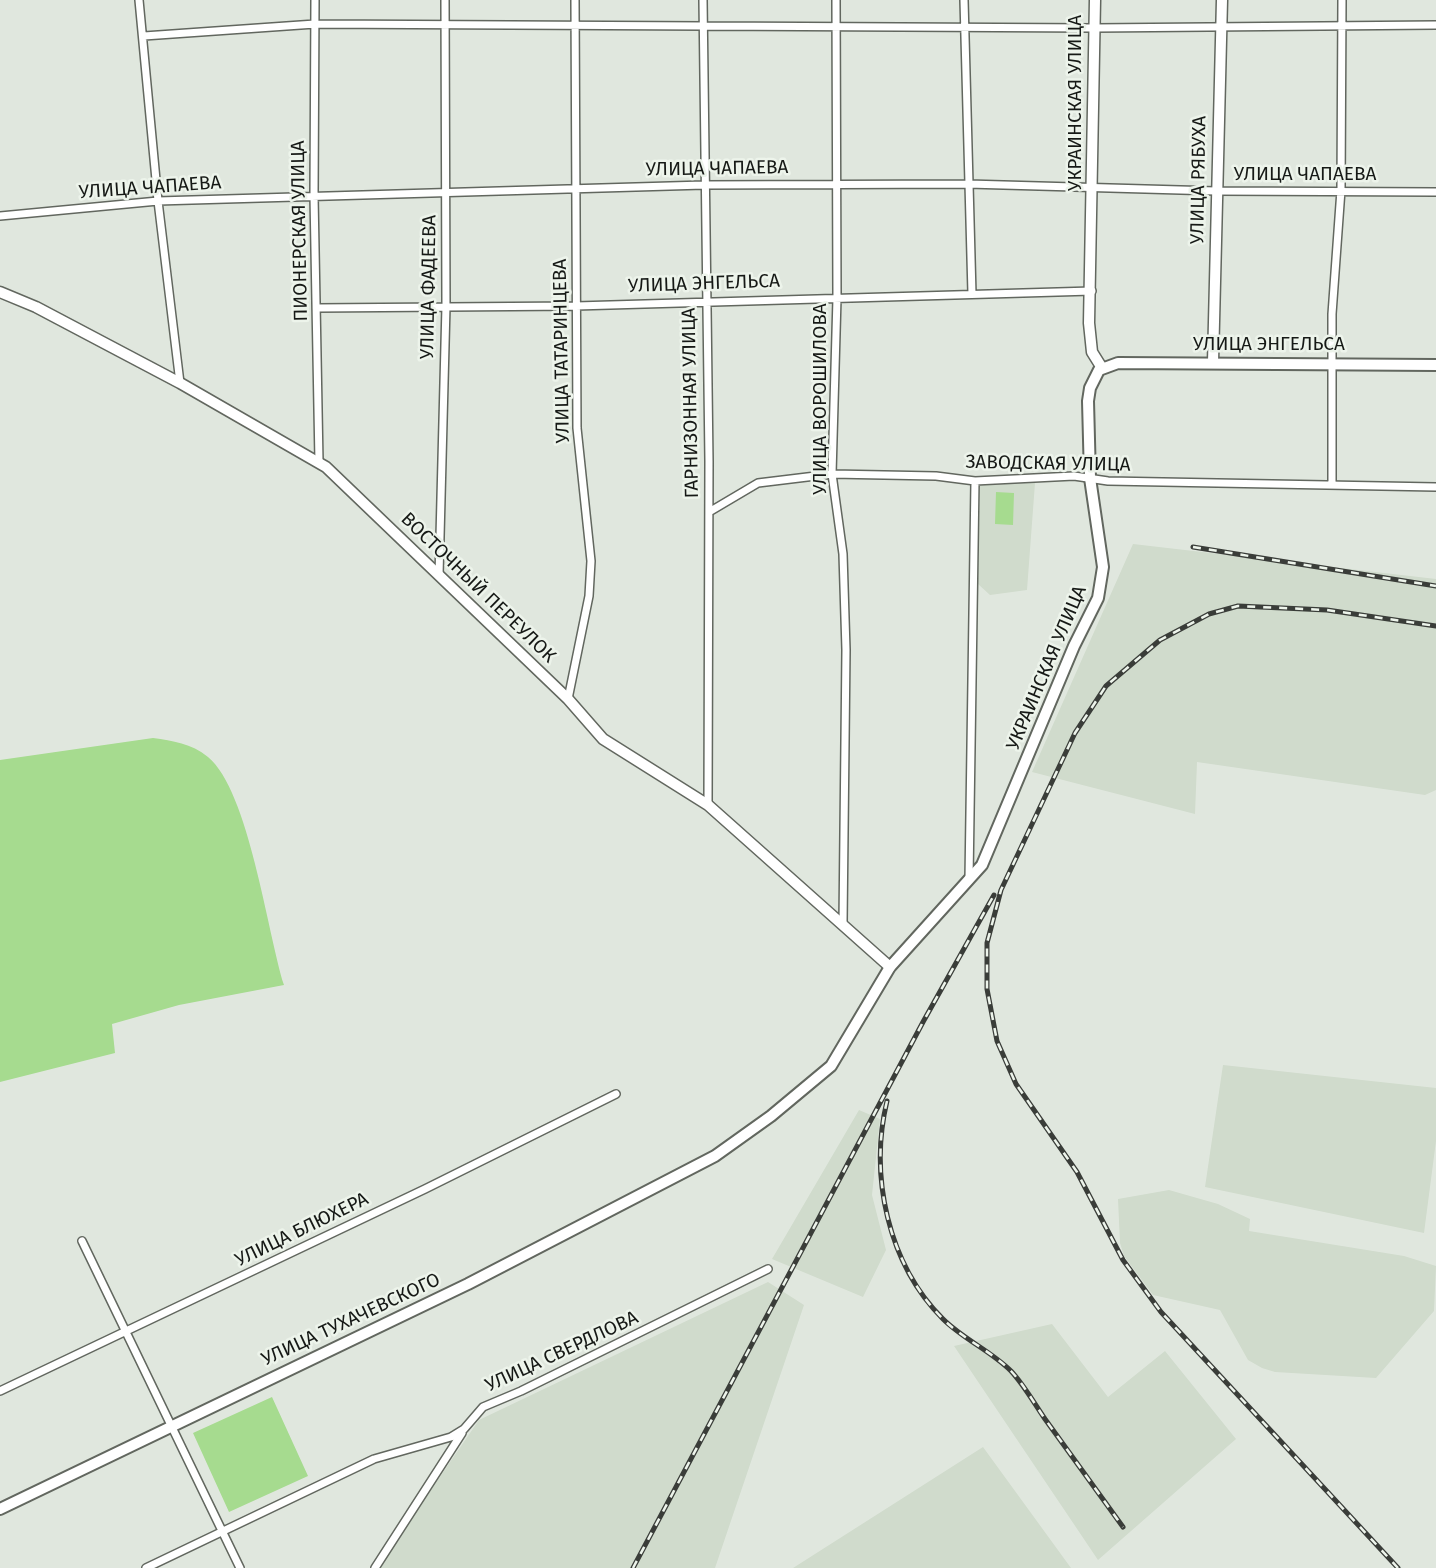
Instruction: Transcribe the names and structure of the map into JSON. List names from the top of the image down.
{
  "streets": {
    "main road": ["УКРАИНСКАЯ УЛИЦА", "УЛИЦА ЭНГЕЛЬСА", "УЛИЦА ТУХАЧЕВСКОГО"],
    "street": [
      "УЛИЦА ЧАПАЕВА",
      "УЛИЦА РЯБУХА",
      "ПИОНЕРСКАЯ УЛИЦА",
      "УЛИЦА ФАДЕЕВА",
      "УЛИЦА ТАТАРИНЦЕВА",
      "УЛИЦА ВОРОШИЛОВА",
      "ГАРНИЗОННАЯ УЛИЦА",
      "ЗАВОДСКАЯ УЛИЦА",
      "ВОСТОЧНЫЙ ПЕРЕУЛОК",
      "УЛИЦА БЛЮХЕРА",
      "УЛИЦА СВЕРДЛОВА"
    ]
  },
  "crossings": [
    ["УКРАИНСКАЯ УЛИЦА", "УЛИЦА ЧАПАЕВА"],
    ["УКРАИНСКАЯ УЛИЦА", "УЛИЦА ЭНГЕЛЬСА"],
    ["УКРАИНСКАЯ УЛИЦА", "ЗАВОДСКАЯ УЛИЦА"],
    ["УКРАИНСКАЯ УЛИЦА", "ВОСТОЧНЫЙ ПЕРЕУЛОК"],
    ["УКРАИНСКАЯ УЛИЦА", "УЛИЦА ТУХАЧЕВСКОГО"],
    ["УЛИЦА ЧАПАЕВА", "УЛИЦА РЯБУХА"],
    ["УЛИЦА ЧАПАЕВА", "ПИОНЕРСКАЯ УЛИЦА"],
    ["УЛИЦА ЧАПАЕВА", "УЛИЦА ФАДЕЕВА"],
    ["УЛИЦА ЧАПАЕВА", "УЛИЦА ТАТАРИНЦЕВА"],
    ["УЛИЦА ЧАПАЕВА", "УЛИЦА ВОРОШИЛОВА"],
    ["УЛИЦА ЧАПАЕВА", "ГАРНИЗОННАЯ УЛИЦА"],
    ["УЛИЦА РЯБУХА", "УЛИЦА ЭНГЕЛЬСА"],
    ["ПИОНЕРСКАЯ УЛИЦА", "УЛИЦА ЭНГЕЛЬСА"],
    ["ПИОНЕРСКАЯ УЛИЦА", "ВОСТОЧНЫЙ ПЕРЕУЛОК"],
    ["УЛИЦА ЭНГЕЛЬСА", "УЛИЦА ФАДЕЕВА"],
    ["УЛИЦА ЭНГЕЛЬСА", "УЛИЦА ТАТАРИНЦЕВА"],
    ["УЛИЦА ЭНГЕЛЬСА", "УЛИЦА ВОРОШИЛОВА"],
    ["УЛИЦА ЭНГЕЛЬСА", "ГАРНИЗОННАЯ УЛИЦА"],
    ["УЛИЦА ФАДЕЕВА", "ВОСТОЧНЫЙ ПЕРЕУЛОК"],
    ["УЛИЦА ТАТАРИНЦЕВА", "ВОСТОЧНЫЙ ПЕРЕУЛОК"],
    ["УЛИЦА ВОРОШИЛОВА", "ЗАВОДСКАЯ УЛИЦА"],
    ["УЛИЦА ВОРОШИЛОВА", "ВОСТОЧНЫЙ ПЕРЕУЛОК"],
    ["ГАРНИЗОННАЯ УЛИЦА", "ЗАВОДСКАЯ УЛИЦА"],
    ["ГАРНИЗОННАЯ УЛИЦА", "ВОСТОЧНЫЙ ПЕРЕУЛОК"]
  ]
}
